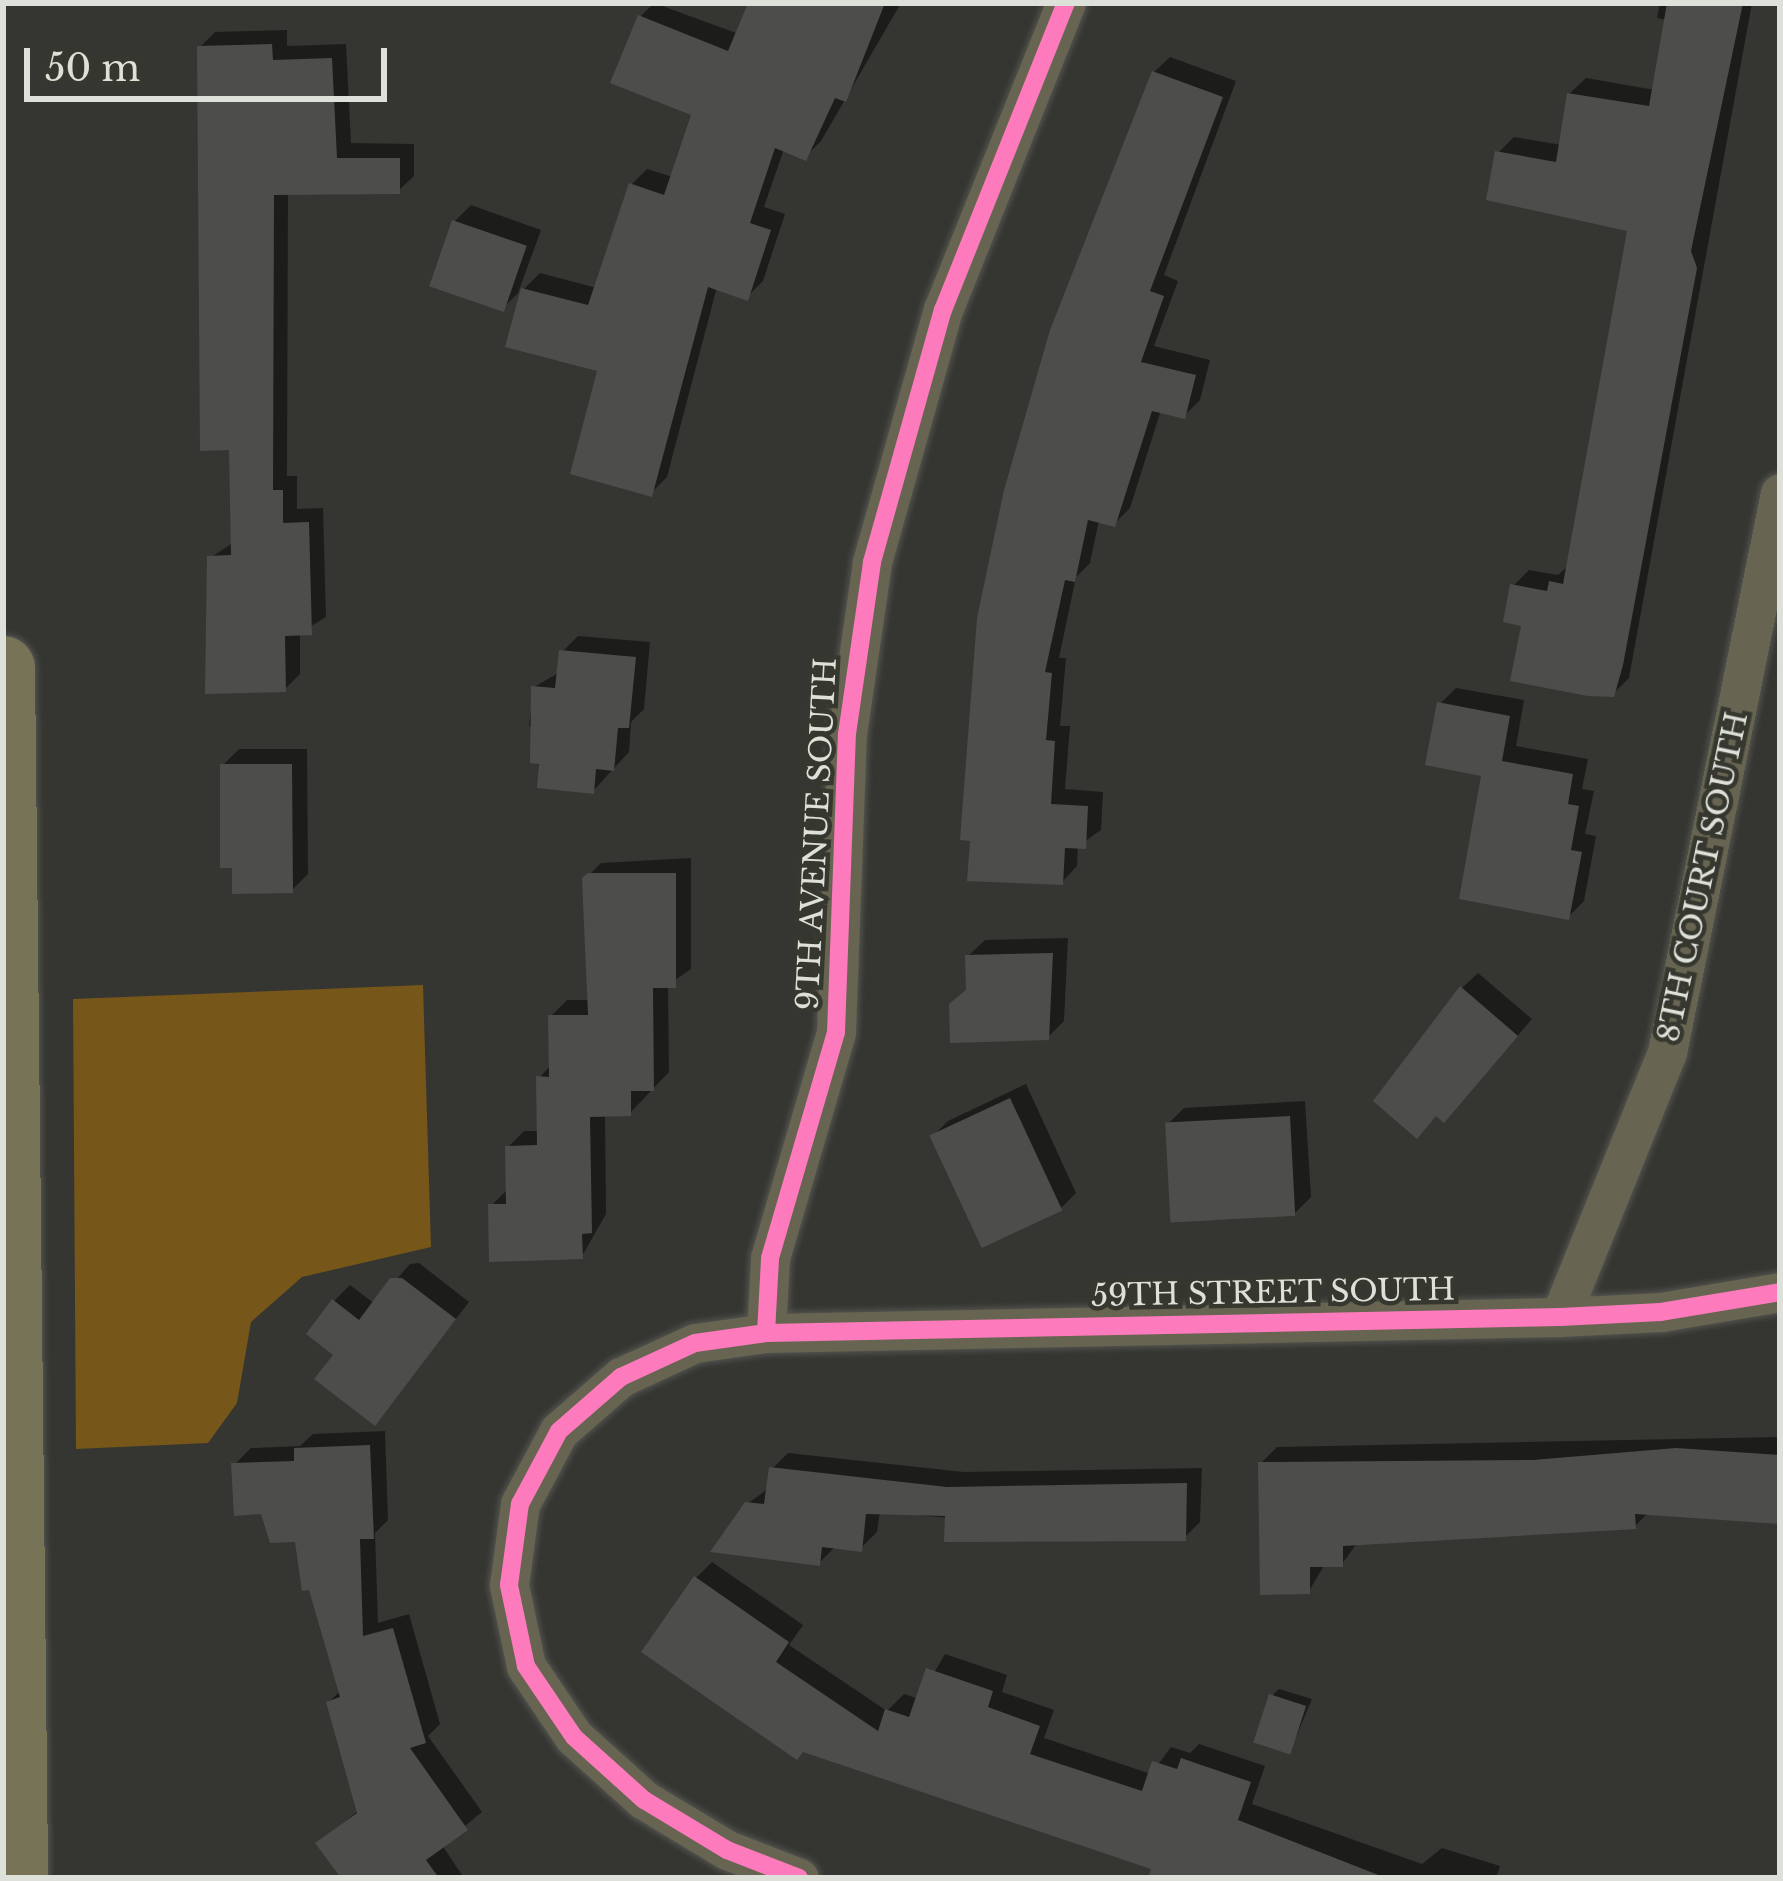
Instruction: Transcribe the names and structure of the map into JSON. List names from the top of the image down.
{
  "streets": {
    "street": ["9TH AVENUE SOUTH", "8TH COURT SOUTH", "59TH STREET SOUTH"]
  },
  "crossings": [
    ["9TH AVENUE SOUTH", "59TH STREET SOUTH"],
    ["8TH COURT SOUTH", "59TH STREET SOUTH"]
  ],
  "scale_bar": "50 m"
}
